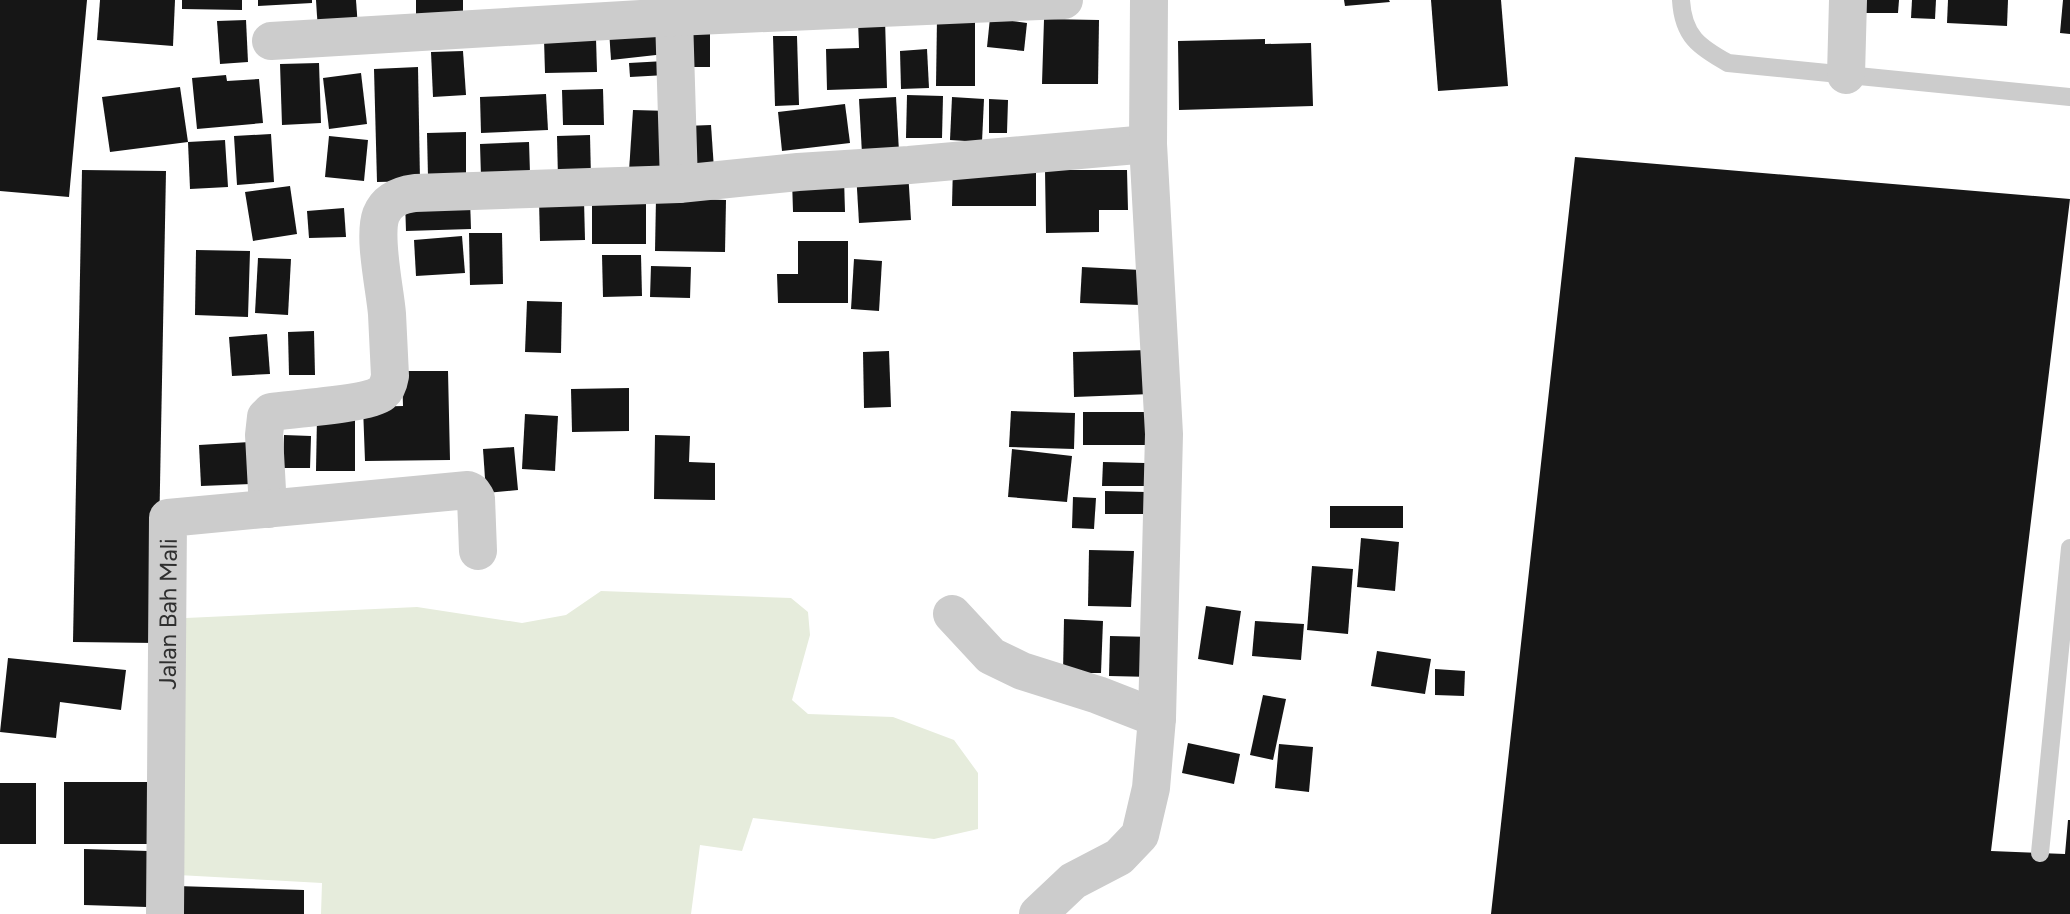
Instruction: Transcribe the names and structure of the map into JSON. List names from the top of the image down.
{
  "streets": {
    "street": ["Jalan Bah Mali"]
  }
}
